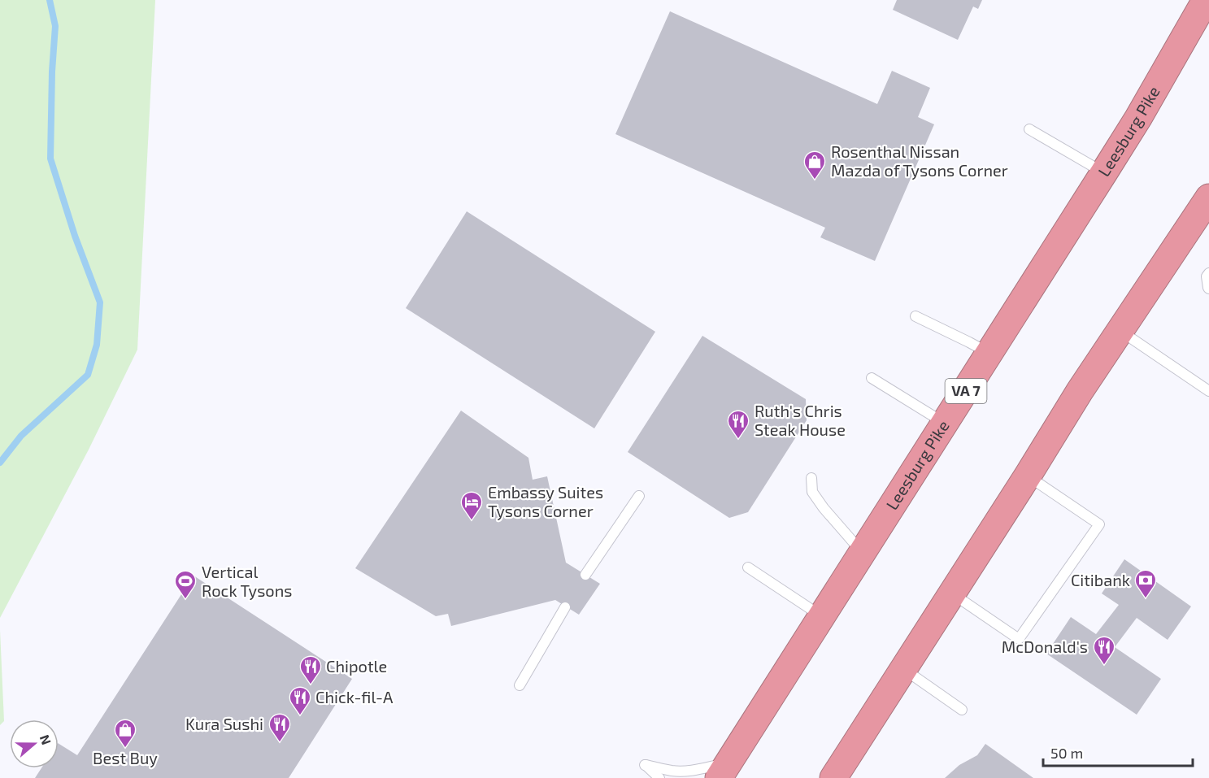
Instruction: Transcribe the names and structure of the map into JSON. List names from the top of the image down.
{
  "streets": {
    "highway": ["Leesburg Pike", "VA 7"]
  },
  "places": {
    "shop": ["Rosenthal Nissan Mazda of Tysons Corner", "Best Buy"],
    "restaurant": [
      "Ruth's Chris Steak House",
      "McDonald's",
      "Chipotle",
      "Chick-fil-A",
      "Kura Sushi"
    ],
    "hotel": ["Embassy Suites Tysons Corner"],
    "bank": ["Citibank"],
    "sports": ["Vertical Rock Tysons"]
  },
  "scale_bar": "50 m",
  "north": "right"
}
